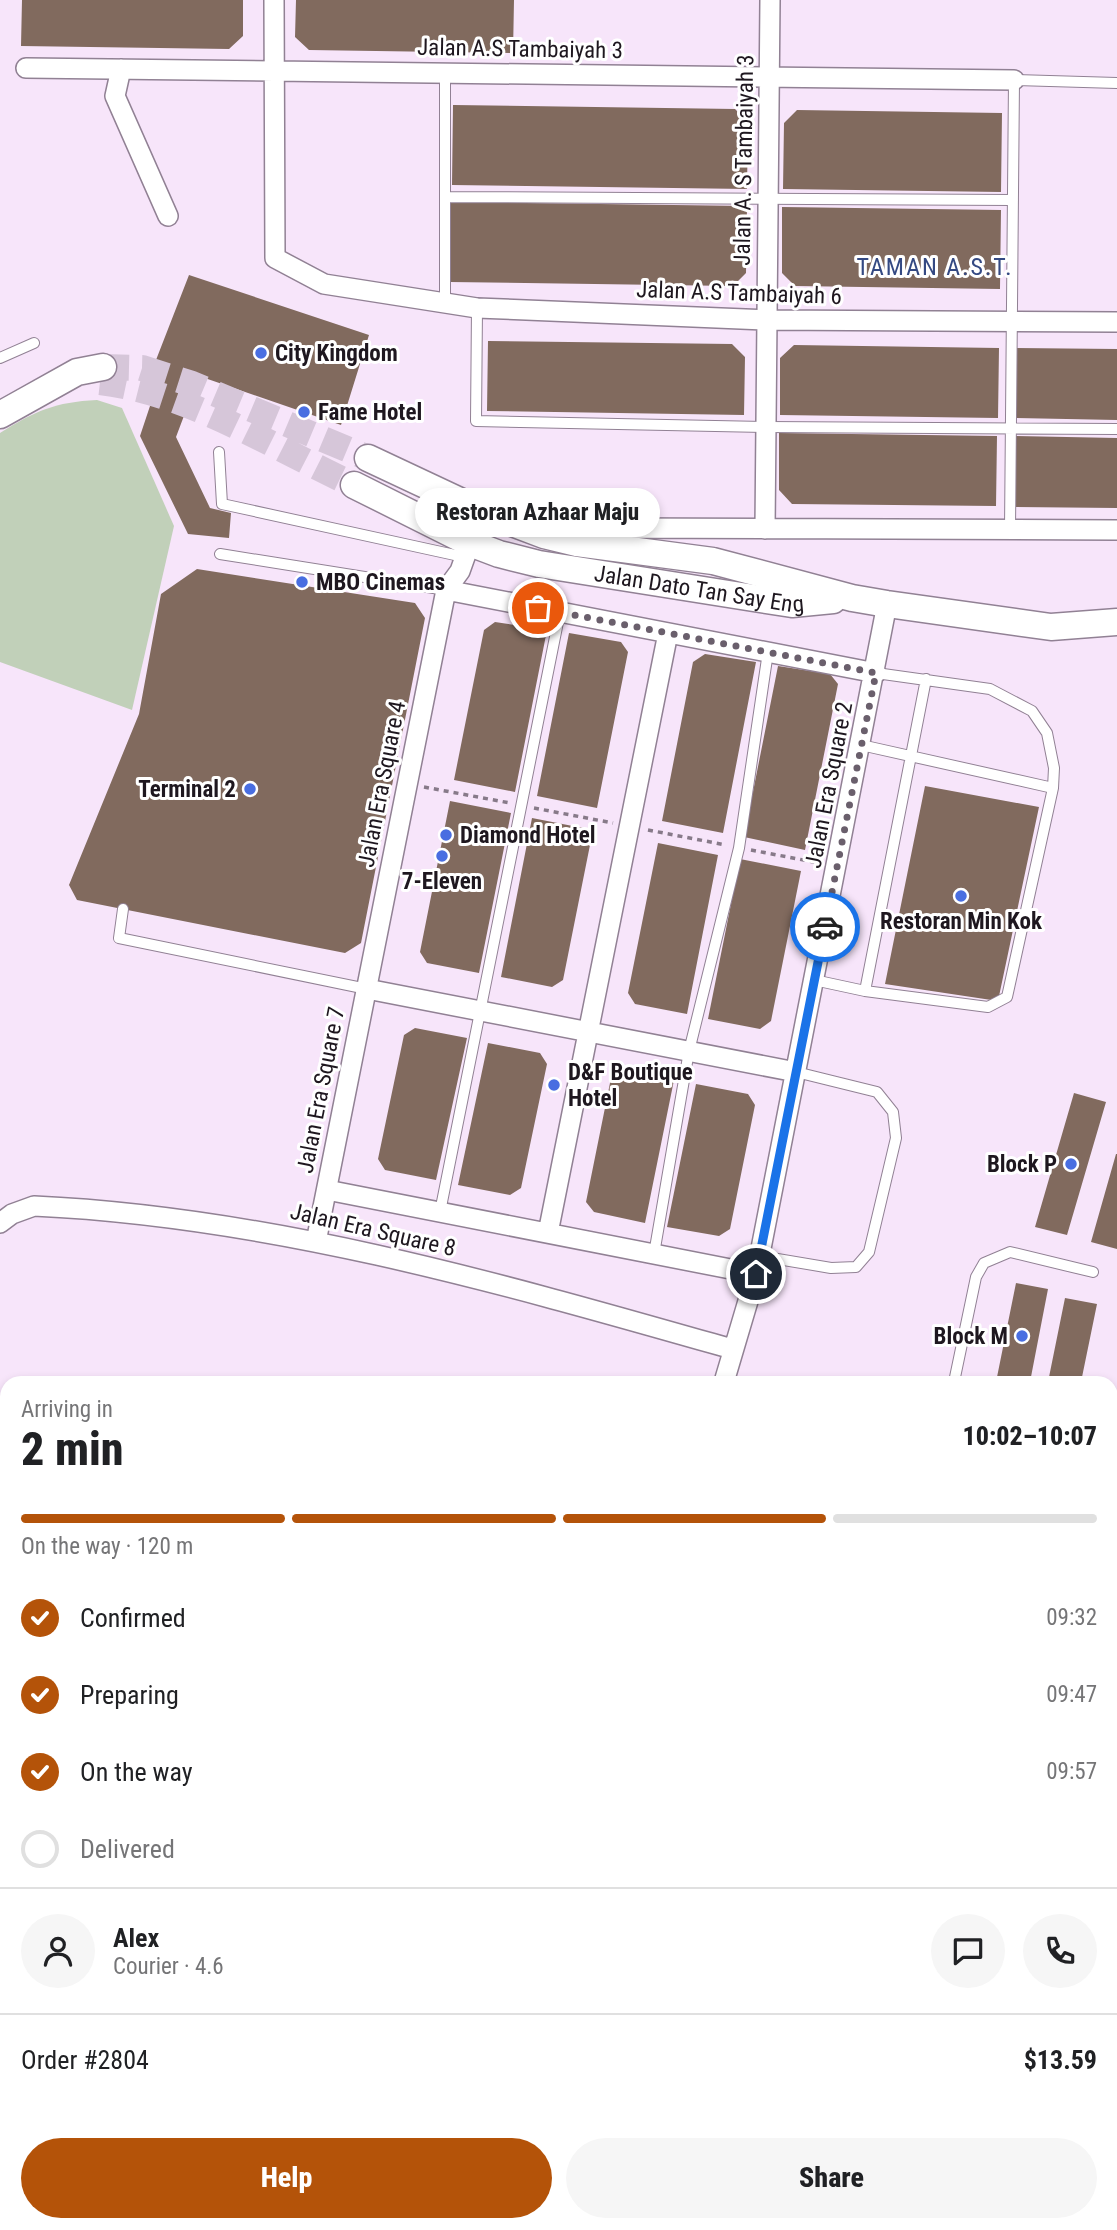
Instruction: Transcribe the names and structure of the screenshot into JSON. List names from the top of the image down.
{
  "streets": {
    "street": [
      "Jalan A.S Tambaiyah 3",
      "Jalan A. S Tambaiyah 3",
      "Jalan A.S Tambaiyah 6",
      "Jalan Dato Tan Say Eng",
      "Jalan Era Square 4",
      "Jalan Era Square 2",
      "Jalan Era Square 7",
      "Jalan Era Square 8"
    ]
  },
  "crossings": [
    ["Jalan A.S Tambaiyah 3", "Jalan A. S Tambaiyah 3"],
    ["Jalan A.S Tambaiyah 3", "Jalan A.S Tambaiyah 6"],
    ["Jalan A. S Tambaiyah 3", "Jalan A.S Tambaiyah 6"],
    ["Jalan Dato Tan Say Eng", "Jalan Era Square 4"],
    ["Jalan Dato Tan Say Eng", "Jalan Era Square 2"],
    ["Jalan Era Square 4", "Jalan Era Square 7"],
    ["Jalan Era Square 2", "Jalan Era Square 8"],
    ["Jalan Era Square 7", "Jalan Era Square 8"]
  ],
  "districts": ["TAMAN A.S.T."],
  "places": [
    "City Kingdom",
    "Fame Hotel",
    "MBO Cinemas",
    "Restoran Azhaar Maju",
    "Terminal 2",
    "Diamond Hotel",
    "7-Eleven",
    "Restoran Min Kok",
    "D&F Boutique Hotel",
    "Block P",
    "Block M"
  ],
  "page": {
    "bubble": "Restoran Azhaar Maju",
    "heading": ["2 min", "Arriving in", "10:02–10:07"],
    "panel": [
      "Alex",
      "Courier · 4.6",
      "Order #2804",
      "$13.59"
    ],
    "bar": "On the way · 120 m",
    "list": [
      ["Confirmed", "09:32"],
      ["Preparing", "09:47"],
      ["On the way", "09:57"],
      "Delivered"
    ],
    "buttons": ["Help", "Share"]
  }
}
